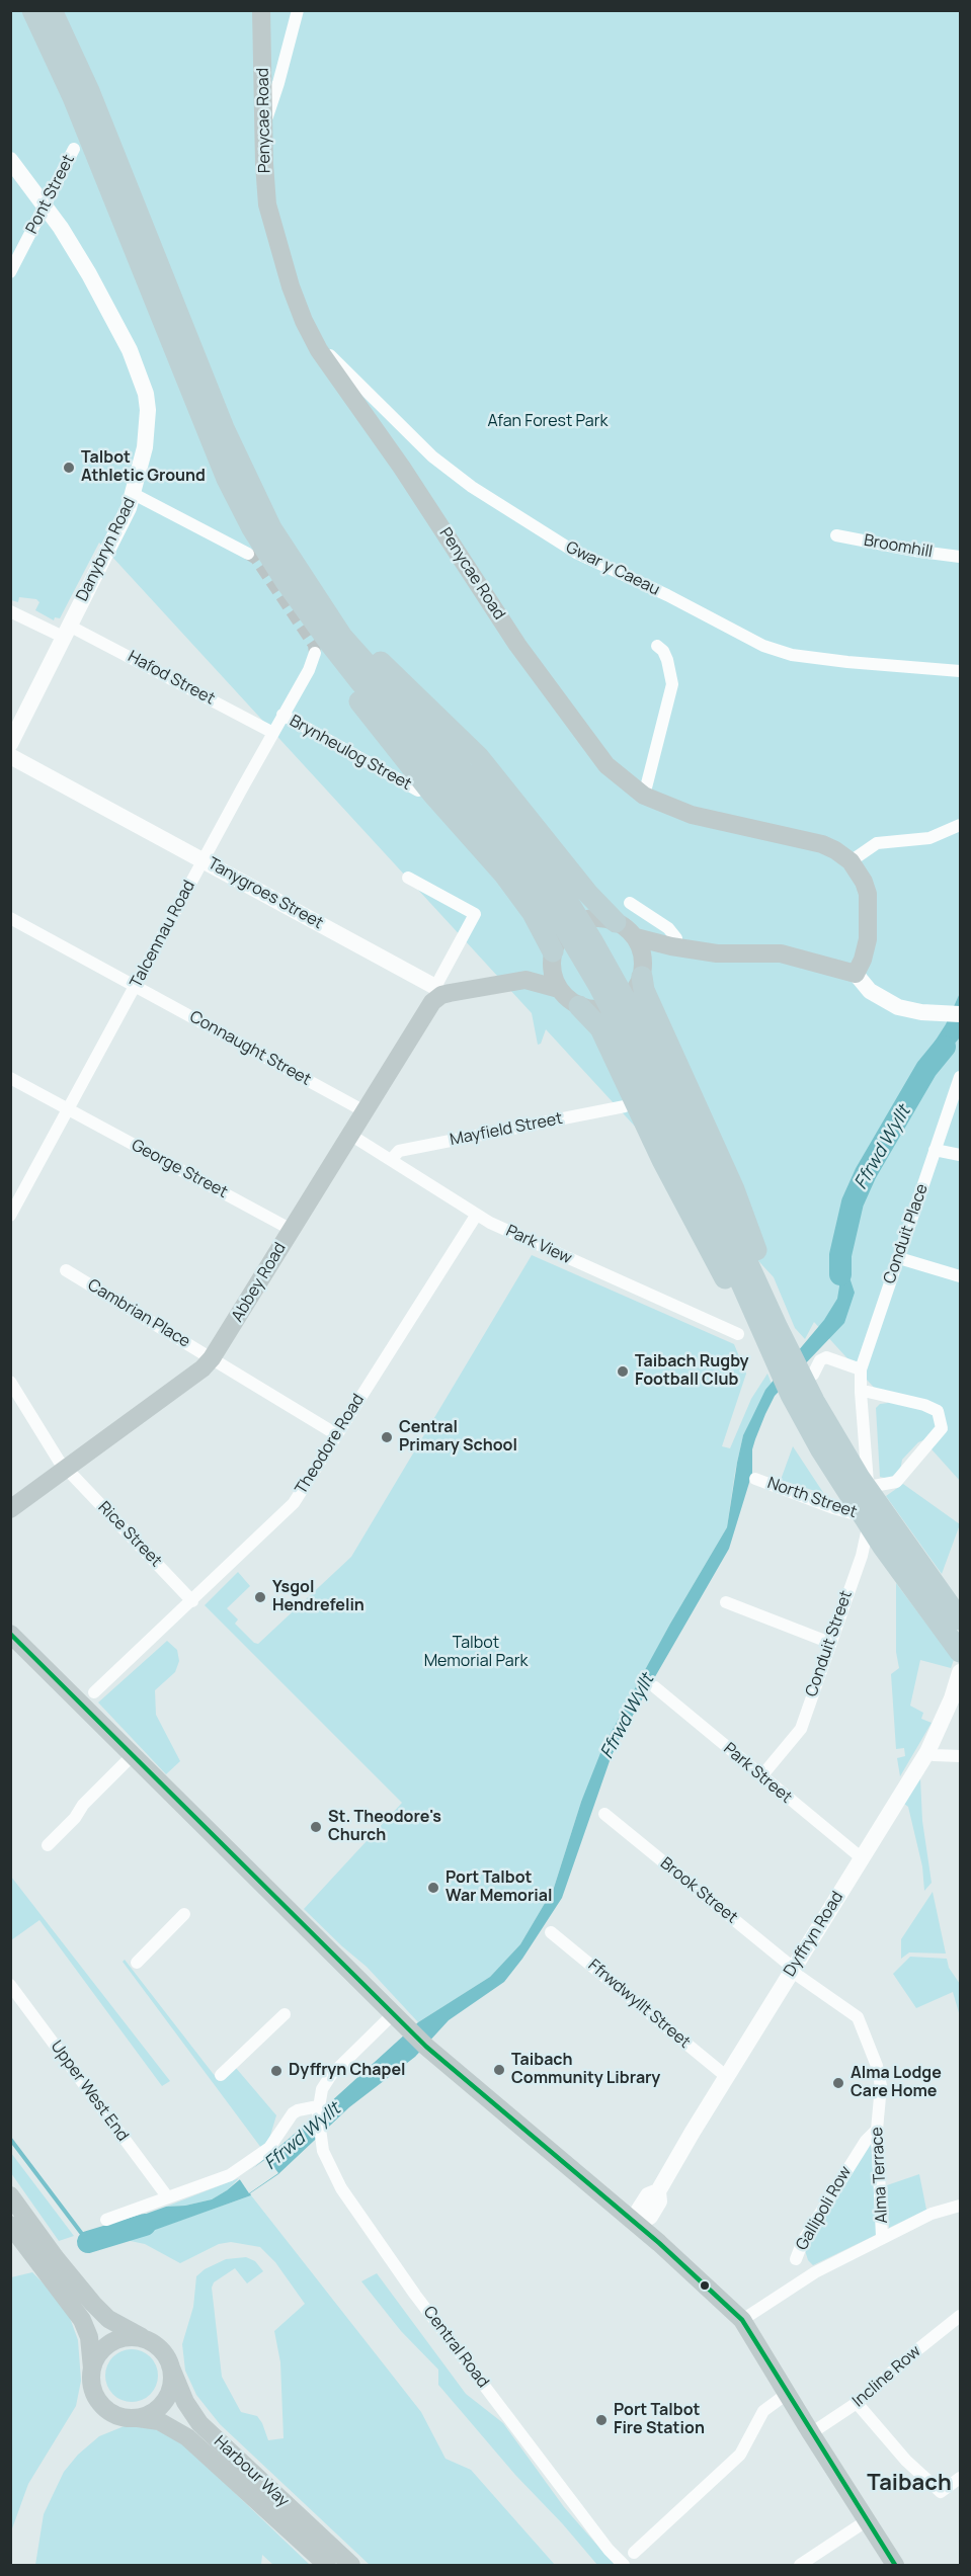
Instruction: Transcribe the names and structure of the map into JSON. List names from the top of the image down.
{
  "streets": {
    "main road": ["Penycae Road", "Abbey Road", "Harbour Way"],
    "street": [
      "Pont Street",
      "Broomhill",
      "Danybryn Road",
      "Gwar y Caeau",
      "Hafod Street",
      "Brynheulog Street",
      "Tanygroes Street",
      "Talcennau Road",
      "Connaught Street",
      "Mayfield Street",
      "George Street",
      "Conduit Place",
      "Park View",
      "Cambrian Place",
      "Theodore Road",
      "North Street",
      "Rice Street",
      "Conduit Street",
      "Park Street",
      "Brook Street",
      "Dyffryn Road",
      "Ffrwdwyllt Street",
      "Upper West End",
      "Alma Terrace",
      "Gallipoli Row",
      "Central Road",
      "Incline Row"
    ]
  },
  "crossings": [
    ["Penycae Road", "Gwar y Caeau"],
    ["Pont Street", "Danybryn Road"],
    ["Danybryn Road", "Hafod Street"],
    ["Hafod Street", "Talcennau Road"],
    ["Brynheulog Street", "Talcennau Road"],
    ["Tanygroes Street", "Talcennau Road"],
    ["Tanygroes Street", "Abbey Road"],
    ["Talcennau Road", "Connaught Street"],
    ["Talcennau Road", "George Street"],
    ["Connaught Street", "Abbey Road"],
    ["Mayfield Street", "Park View"],
    ["George Street", "Abbey Road"],
    ["Conduit Place", "Conduit Street"],
    ["Park View", "Abbey Road"],
    ["Park View", "Theodore Road"],
    ["Abbey Road", "Cambrian Place"],
    ["Abbey Road", "Rice Street"],
    ["Cambrian Place", "Theodore Road"],
    ["Theodore Road", "Rice Street"],
    ["North Street", "Conduit Street"],
    ["Conduit Street", "Park Street"],
    ["Park Street", "Dyffryn Road"],
    ["Brook Street", "Dyffryn Road"],
    ["Brook Street", "Alma Terrace"],
    ["Dyffryn Road", "Ffrwdwyllt Street"],
    ["Dyffryn Road", "Alma Terrace"],
    ["Alma Terrace", "Gallipoli Row"]
  ],
  "districts": ["Taibach"],
  "water": ["Ffrwd Wyllt"],
  "parks": ["Afan Forest Park", "Talbot Memorial Park"],
  "places": [
    "Talbot Athletic Ground",
    "Taibach Rugby Football Club",
    "Central Primary School",
    "Ysgol Hendrefelin",
    "St. Theodore's Church",
    "Port Talbot War Memorial",
    "Taibach Community Library",
    "Dyffryn Chapel",
    "Alma Lodge Care Home",
    "Port Talbot Fire Station"
  ]
}
